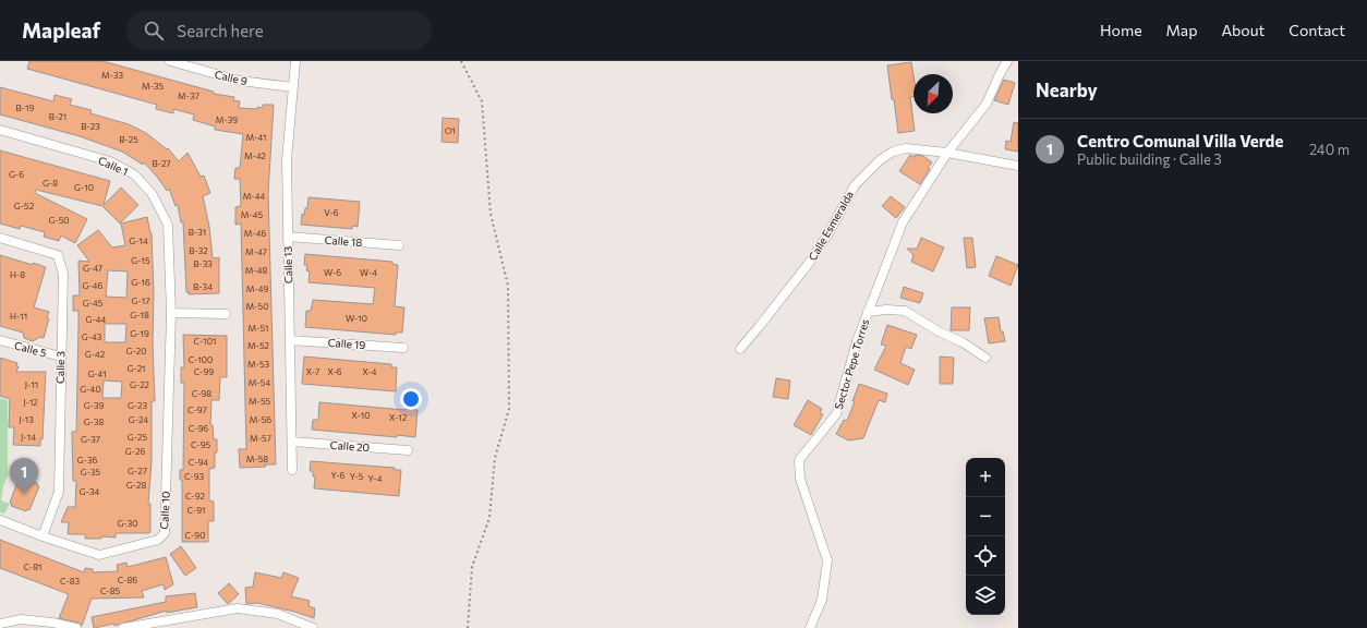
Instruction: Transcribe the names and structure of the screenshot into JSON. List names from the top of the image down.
{
  "streets": {
    "street": [
      "Calle 9",
      "Calle 1",
      "Calle Esmeralda",
      "Calle 18",
      "Calle 13",
      "Calle 19",
      "Calle 5",
      "Sector Pepe Torres",
      "Calle 3",
      "Calle 20",
      "Calle 10"
    ]
  },
  "crossings": [
    ["Calle 9", "Calle 13"],
    ["Calle 1", "Calle 10"],
    ["Calle Esmeralda", "Sector Pepe Torres"],
    ["Calle 18", "Calle 13"],
    ["Calle 13", "Calle 19"],
    ["Calle 13", "Calle 20"],
    ["Calle 5", "Calle 3"],
    ["Calle 3", "Calle 10"]
  ],
  "house_numbers": [
    "M-33",
    "M-35",
    "M-37",
    "B-19",
    "B-21",
    "M-39",
    "B-23",
    "O1",
    "M-41",
    "B-25",
    "M-42",
    "B-27",
    "G-6",
    "G-8",
    "G-10",
    "M-44",
    "G-52",
    "V-6",
    "M-45",
    "G-50",
    "B-31",
    "M-46",
    "G-14",
    "B-32",
    "M-47",
    "G-15",
    "B-33",
    "G-47",
    "M-48",
    "W-6",
    "W-4",
    "H-8",
    "G-16",
    "G-46",
    "B-34",
    "M-49",
    "G-17",
    "G-45",
    "M-50",
    "G-18",
    "H-11",
    "W-10",
    "G-44",
    "M-51",
    "G-19",
    "G-43",
    "C-101",
    "M-52",
    "G-20",
    "G-42",
    "C-100",
    "M-53",
    "G-21",
    "C-99",
    "X-7",
    "X-6",
    "X-4",
    "G-41",
    "M-54",
    "J-11",
    "G-22",
    "G-40",
    "C-98",
    "M-55",
    "J-12",
    "G-39",
    "G-23",
    "C-97",
    "X-10",
    "X-12",
    "J-13",
    "G-24",
    "M-56",
    "G-38",
    "C-96",
    "J-14",
    "G-25",
    "M-57",
    "G-37",
    "C-95",
    "G-26",
    "M-58",
    "G-36",
    "C-94",
    "G-27",
    "G-35",
    "Y-6",
    "C-93",
    "Y-5",
    "Y-4",
    "G-28",
    "G-34",
    "C-92",
    "C-91",
    "G-30",
    "C-90",
    "C-81",
    "C-86",
    "C-83",
    "C-85"
  ],
  "north": "bottom left",
  "page": {
    "header": "Mapleaf",
    "search": "Search here",
    "nav": [
      "Home",
      "Map",
      "About",
      "Contact"
    ],
    "heading": "Nearby",
    "list": [
      {
        "mark": "1",
        "name": "Centro Comunal Villa Verde",
        "note": "Public building · Calle 3",
        "value": "240 m"
      }
    ],
    "map_buttons": ["+", "−"],
    "pins": "1"
  }
}
